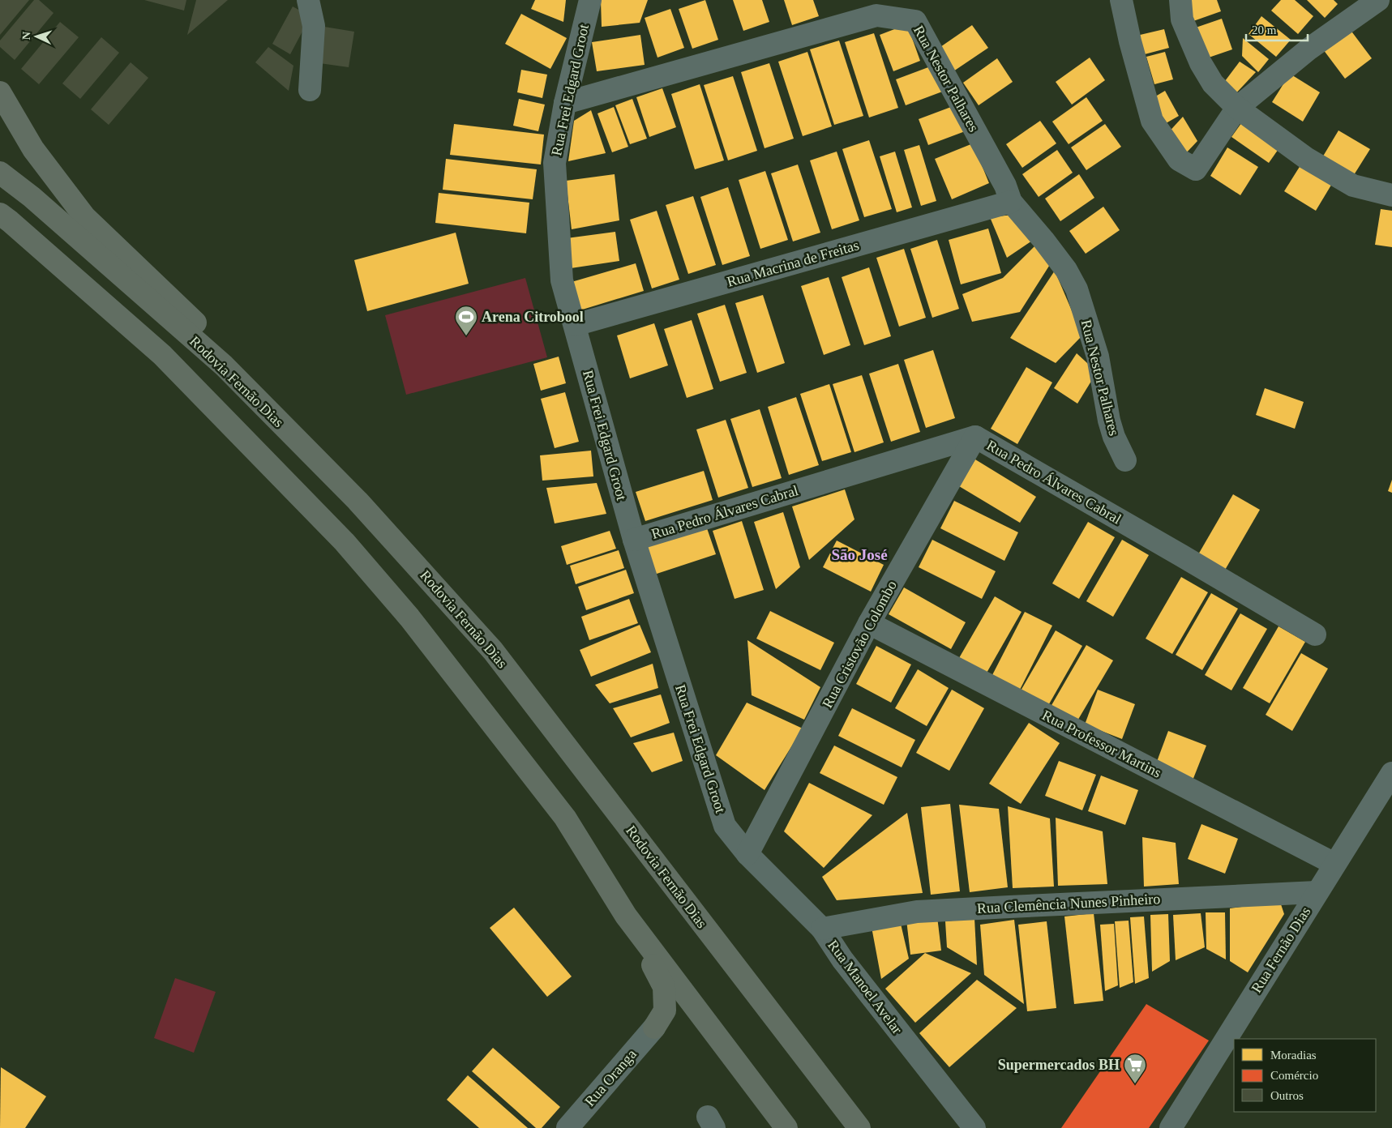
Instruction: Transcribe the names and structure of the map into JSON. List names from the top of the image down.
{
  "streets": {
    "highway": ["Rodovia Fernão Dias"],
    "street": [
      "Rua Nestor Palhares",
      "Rua Frei Edgard Groot",
      "Rua Macrina de Freitas",
      "Rua Pedro Álvares Cabral",
      "Rua Cristovão Colombo",
      "Rua Professor Martins",
      "Rua Clemência Nunes Pinheiro",
      "Rua Fernão Dias",
      "Rua Manoel Avelar",
      "Rua Oranga"
    ]
  },
  "crossings": [
    ["Rua Nestor Palhares", "Rua Frei Edgard Groot"],
    ["Rua Nestor Palhares", "Rua Macrina de Freitas"],
    ["Rua Frei Edgard Groot", "Rua Macrina de Freitas"],
    ["Rua Frei Edgard Groot", "Rua Pedro Álvares Cabral"],
    ["Rua Frei Edgard Groot", "Rua Cristovão Colombo"],
    ["Rua Frei Edgard Groot", "Rua Manoel Avelar"],
    ["Rua Pedro Álvares Cabral", "Rua Cristovão Colombo"],
    ["Rua Cristovão Colombo", "Rua Professor Martins"],
    ["Rua Cristovão Colombo", "Rua Manoel Avelar"],
    ["Rua Professor Martins", "Rua Fernão Dias"],
    ["Rua Clemência Nunes Pinheiro", "Rua Fernão Dias"],
    ["Rua Clemência Nunes Pinheiro", "Rua Manoel Avelar"]
  ],
  "districts": ["São José"],
  "places": {
    "sports": ["Arena Citrobool"],
    "supermarket": ["Supermercados BH"]
  },
  "legend": ["Moradias", "Comércio", "Outros"],
  "scale_bar": "20 m",
  "north": "left"
}
